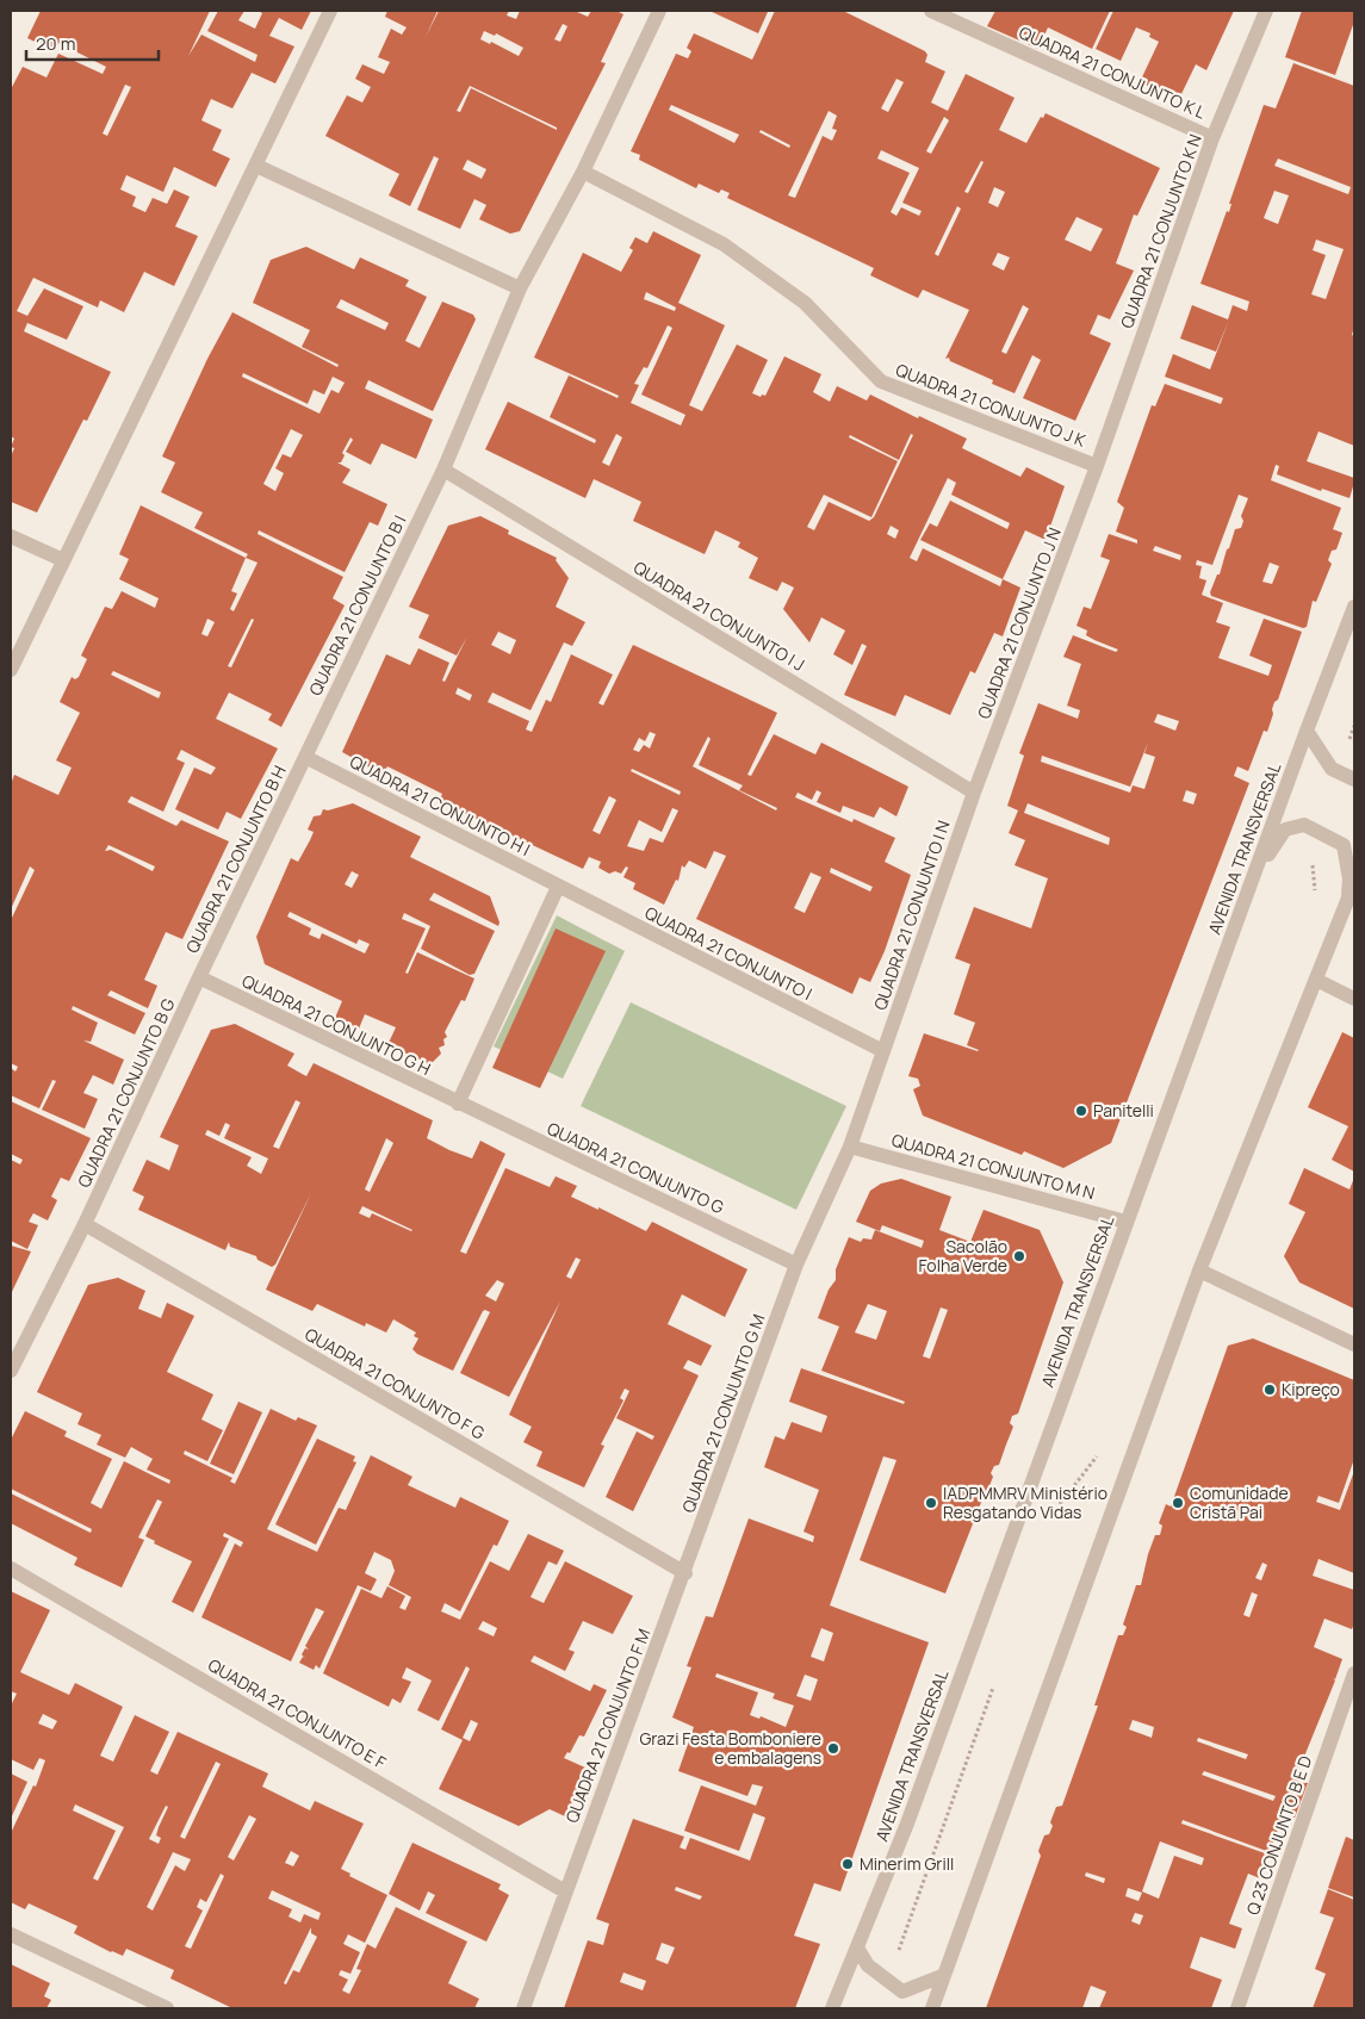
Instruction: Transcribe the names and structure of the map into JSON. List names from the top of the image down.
{
  "streets": {
    "street": [
      "QUADRA 21 CONJUNTO K L",
      "QUADRA 21 CONJUNTO K N",
      "QUADRA 21 CONJUNTO J K",
      "QUADRA 21 CONJUNTO B I",
      "QUADRA 21 CONJUNTO I J",
      "QUADRA 21 CONJUNTO J N",
      "QUADRA 21 CONJUNTO H I",
      "AVENIDA TRANSVERSAL",
      "QUADRA 21 CONJUNTO B H",
      "QUADRA 21 CONJUNTO I N",
      "QUADRA 21 CONJUNTO I",
      "QUADRA 21 CONJUNTO G H",
      "QUADRA 21 CONJUNTO B G",
      "QUADRA 21 CONJUNTO M N",
      "QUADRA 21 CONJUNTO G",
      "QUADRA 21 CONJUNTO F G",
      "QUADRA 21 CONJUNTO G M",
      "QUADRA 21 CONJUNTO E F",
      "QUADRA 21 CONJUNTO F M",
      "Q 23 CONJUNTO B E D"
    ]
  },
  "crossings": [
    ["QUADRA 21 CONJUNTO K L", "QUADRA 21 CONJUNTO K N"],
    ["QUADRA 21 CONJUNTO K N", "QUADRA 21 CONJUNTO J K"],
    ["QUADRA 21 CONJUNTO K N", "QUADRA 21 CONJUNTO J N"],
    ["QUADRA 21 CONJUNTO J K", "QUADRA 21 CONJUNTO B I"],
    ["QUADRA 21 CONJUNTO J K", "QUADRA 21 CONJUNTO J N"],
    ["QUADRA 21 CONJUNTO B I", "QUADRA 21 CONJUNTO I J"],
    ["QUADRA 21 CONJUNTO B I", "QUADRA 21 CONJUNTO H I"],
    ["QUADRA 21 CONJUNTO B I", "QUADRA 21 CONJUNTO B H"],
    ["QUADRA 21 CONJUNTO I J", "QUADRA 21 CONJUNTO J N"],
    ["QUADRA 21 CONJUNTO I J", "QUADRA 21 CONJUNTO I N"],
    ["QUADRA 21 CONJUNTO J N", "QUADRA 21 CONJUNTO I N"],
    ["QUADRA 21 CONJUNTO H I", "QUADRA 21 CONJUNTO B H"],
    ["QUADRA 21 CONJUNTO H I", "QUADRA 21 CONJUNTO I"],
    ["AVENIDA TRANSVERSAL", "QUADRA 21 CONJUNTO M N"],
    ["QUADRA 21 CONJUNTO B H", "QUADRA 21 CONJUNTO G H"],
    ["QUADRA 21 CONJUNTO B H", "QUADRA 21 CONJUNTO B G"],
    ["QUADRA 21 CONJUNTO I N", "QUADRA 21 CONJUNTO I"],
    ["QUADRA 21 CONJUNTO I N", "QUADRA 21 CONJUNTO M N"],
    ["QUADRA 21 CONJUNTO I N", "QUADRA 21 CONJUNTO G M"],
    ["QUADRA 21 CONJUNTO G H", "QUADRA 21 CONJUNTO B G"],
    ["QUADRA 21 CONJUNTO G H", "QUADRA 21 CONJUNTO G"],
    ["QUADRA 21 CONJUNTO B G", "QUADRA 21 CONJUNTO F G"],
    ["QUADRA 21 CONJUNTO M N", "QUADRA 21 CONJUNTO G M"],
    ["QUADRA 21 CONJUNTO G", "QUADRA 21 CONJUNTO G M"],
    ["QUADRA 21 CONJUNTO F G", "QUADRA 21 CONJUNTO G M"],
    ["QUADRA 21 CONJUNTO F G", "QUADRA 21 CONJUNTO F M"],
    ["QUADRA 21 CONJUNTO G M", "QUADRA 21 CONJUNTO F M"],
    ["QUADRA 21 CONJUNTO E F", "QUADRA 21 CONJUNTO F M"]
  ],
  "places": [
    "Panitelli",
    "Sacolão Folha Verde",
    "Kipreço",
    "IADPMMRV Ministério Resgatando Vidas",
    "Comunidade Cristã Pai",
    "Grazi Festa Bomboniere e embalagens",
    "Minerim Grill"
  ],
  "scale_bar": "20 m"
}
